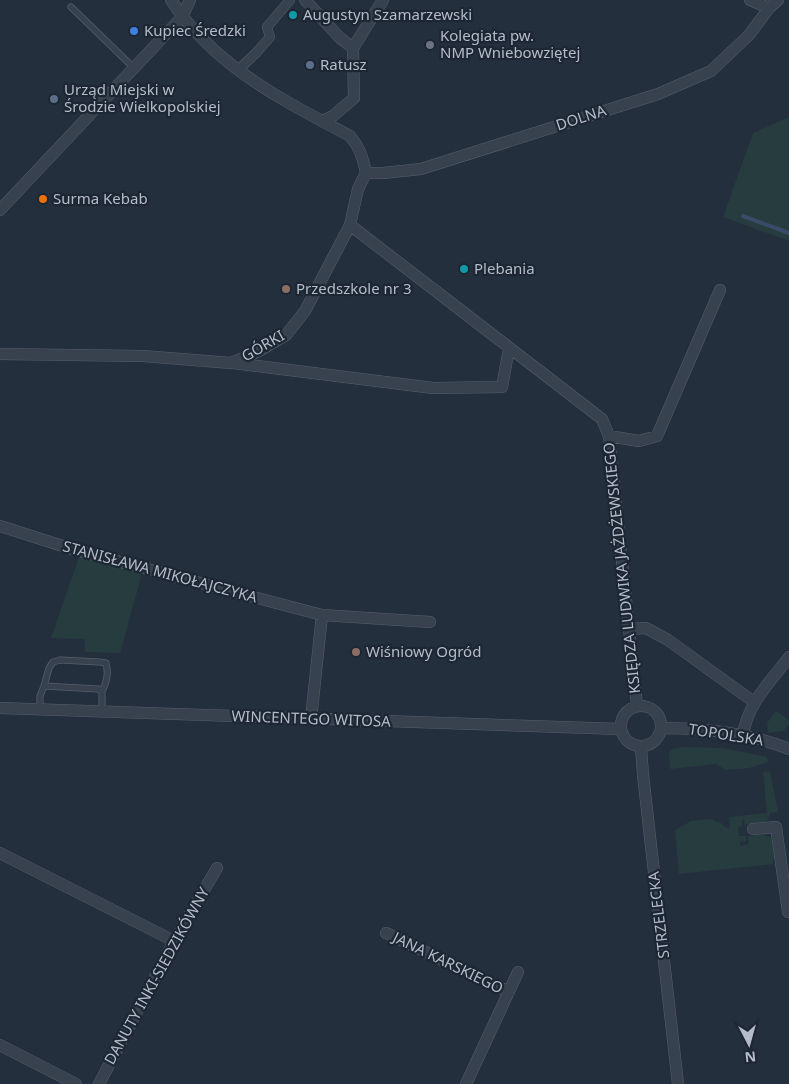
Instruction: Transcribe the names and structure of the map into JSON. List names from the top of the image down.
{
  "streets": {
    "street": [
      "DOLNA",
      "GÓRKI",
      "KSIĘDZA LUDWIKA JAŻDŻEWSKIEGO",
      "STANISŁAWA MIKOŁAJCZYKA",
      "WINCENTEGO WITOSA",
      "TOPOLSKA",
      "STRZELECKA",
      "JANA KARSKIEGO",
      "DANUTY INKI-SIEDZIKÓWNY"
    ]
  },
  "crossings": [
    ["DOLNA", "GÓRKI"],
    ["GÓRKI", "KSIĘDZA LUDWIKA JAŻDŻEWSKIEGO"],
    ["KSIĘDZA LUDWIKA JAŻDŻEWSKIEGO", "WINCENTEGO WITOSA"],
    ["KSIĘDZA LUDWIKA JAŻDŻEWSKIEGO", "TOPOLSKA"],
    ["KSIĘDZA LUDWIKA JAŻDŻEWSKIEGO", "STRZELECKA"],
    ["WINCENTEGO WITOSA", "TOPOLSKA"],
    ["WINCENTEGO WITOSA", "STRZELECKA"],
    ["TOPOLSKA", "STRZELECKA"]
  ],
  "places": [
    "Augustyn Szamarzewski",
    "Kupiec Średzki",
    "Kolegiata pw. NMP Wniebowziętej",
    "Ratusz",
    "Urząd Miejski w Środzie Wielkopolskiej",
    "Surma Kebab",
    "Plebania",
    "Przedszkole nr 3",
    "Wiśniowy Ogród"
  ],
  "north": "bottom"
}
